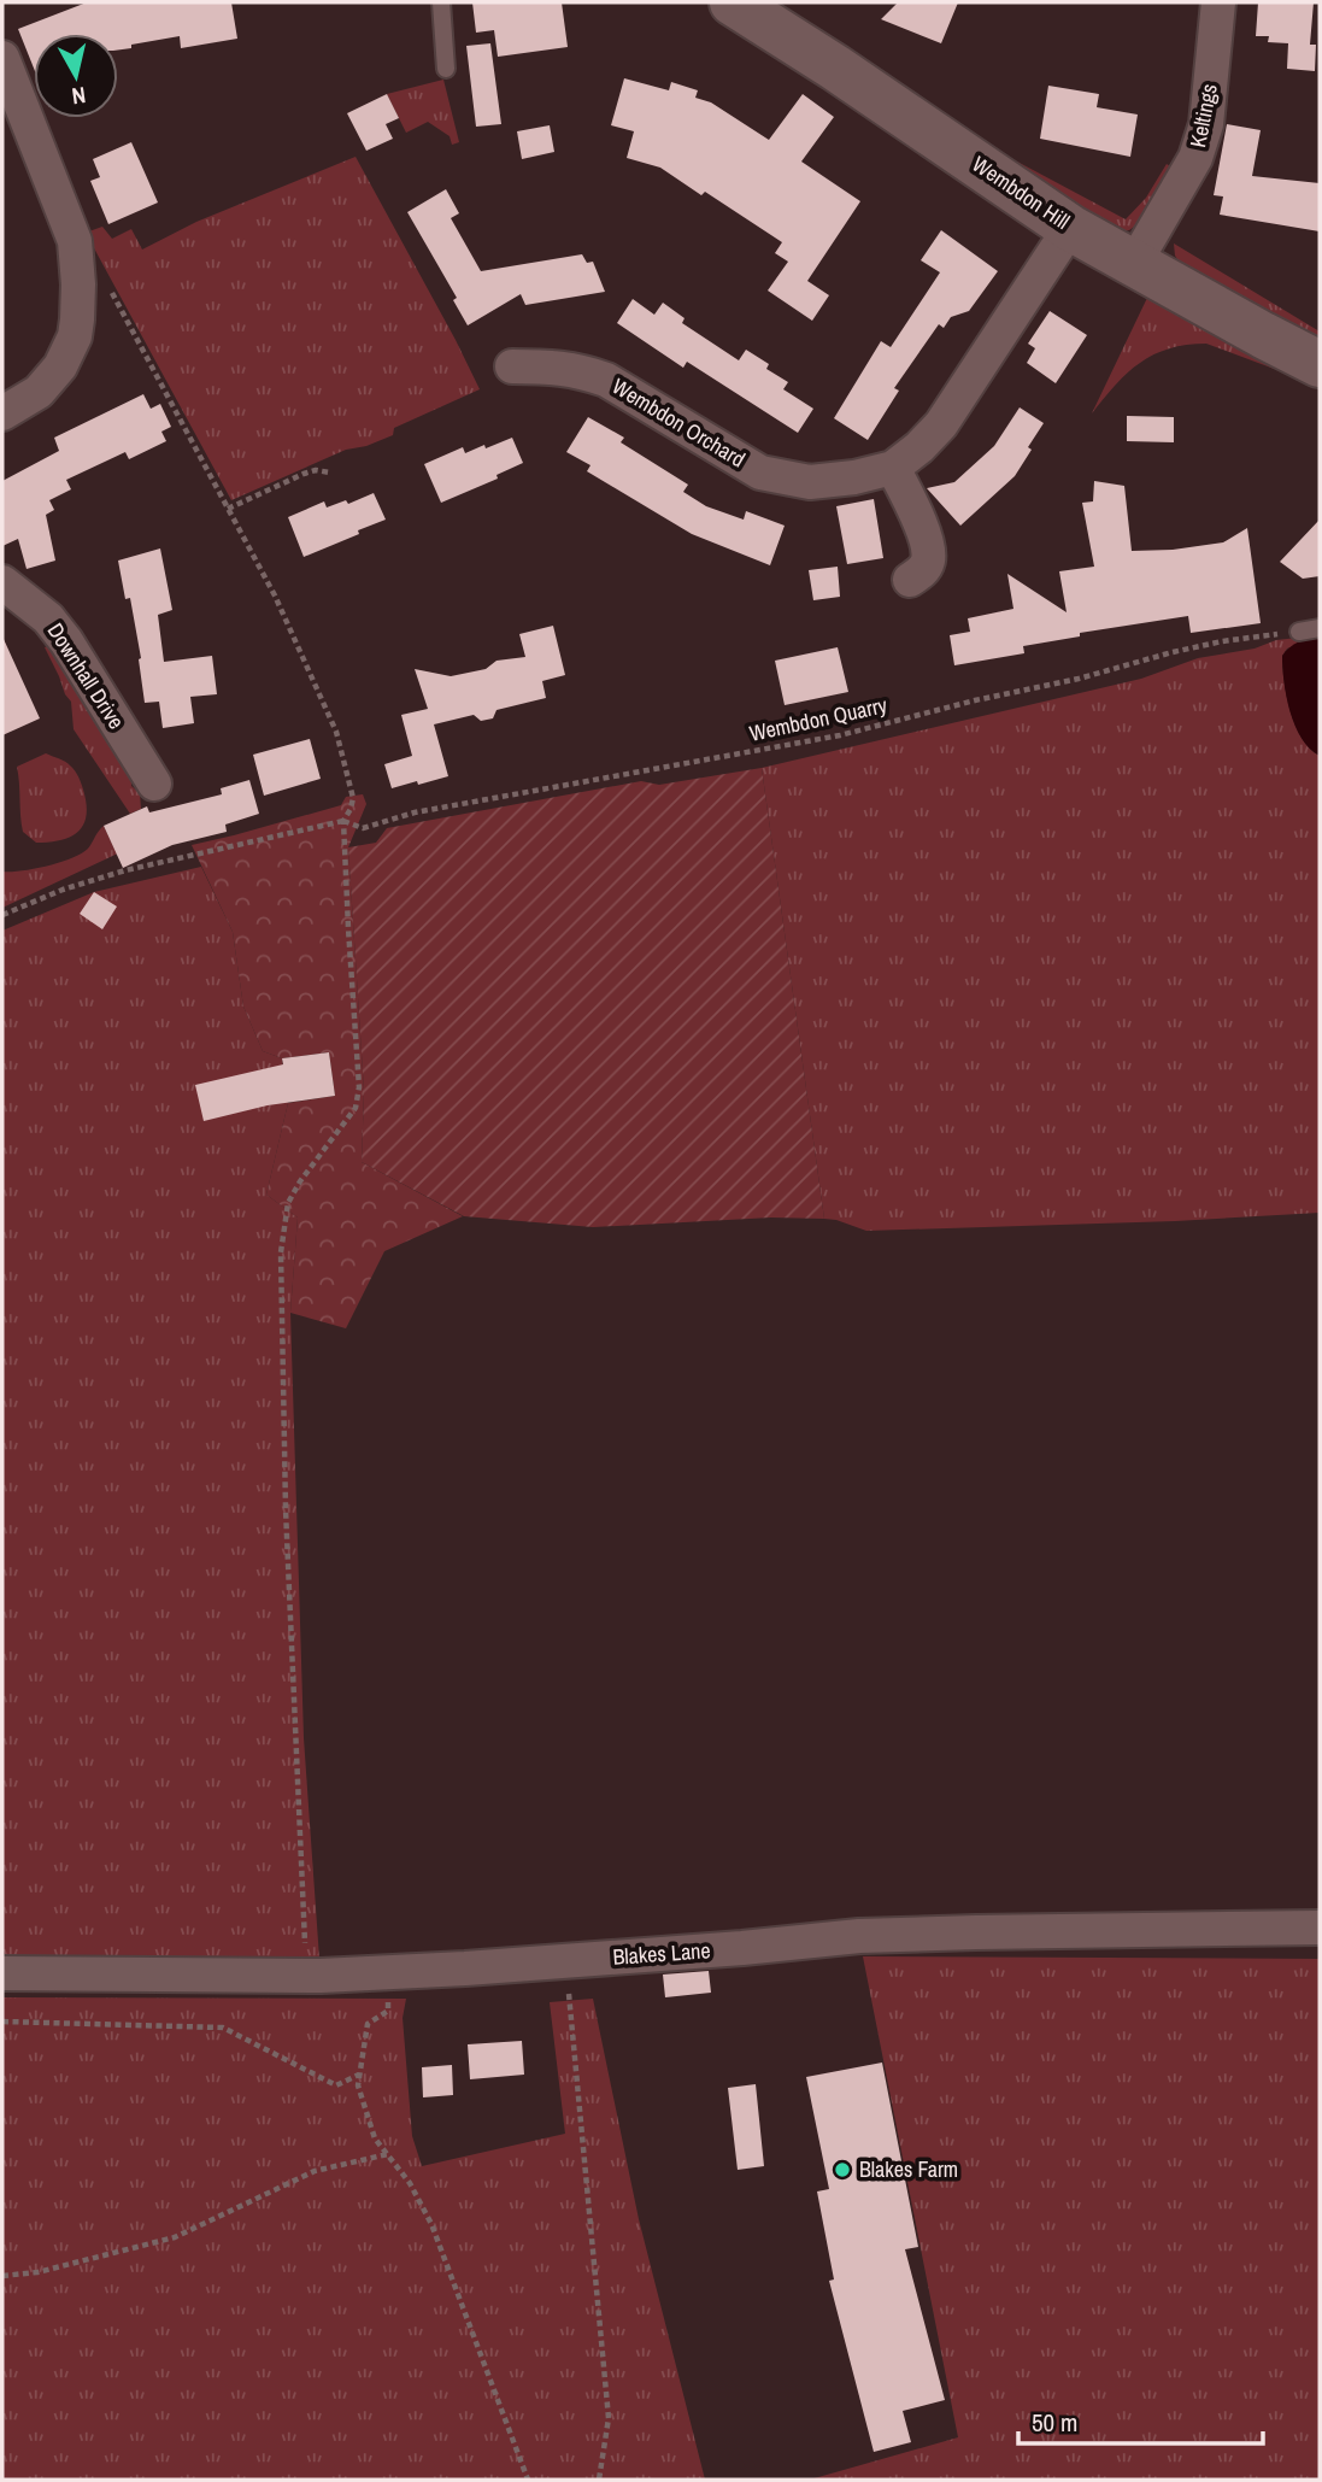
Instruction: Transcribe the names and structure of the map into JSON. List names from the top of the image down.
{
  "streets": {
    "main road": ["Wembdon Hill"],
    "street": [
      "Keltings",
      "Wembdon Orchard",
      "Downhall Drive",
      "Blakes Lane"
    ],
    "path": ["Wembdon Quarry"]
  },
  "crossings": [
    ["Keltings", "Wembdon Hill"],
    ["Wembdon Hill", "Wembdon Orchard"]
  ],
  "places": ["Blakes Farm"],
  "scale_bar": "50 m",
  "north": "bottom"
}
